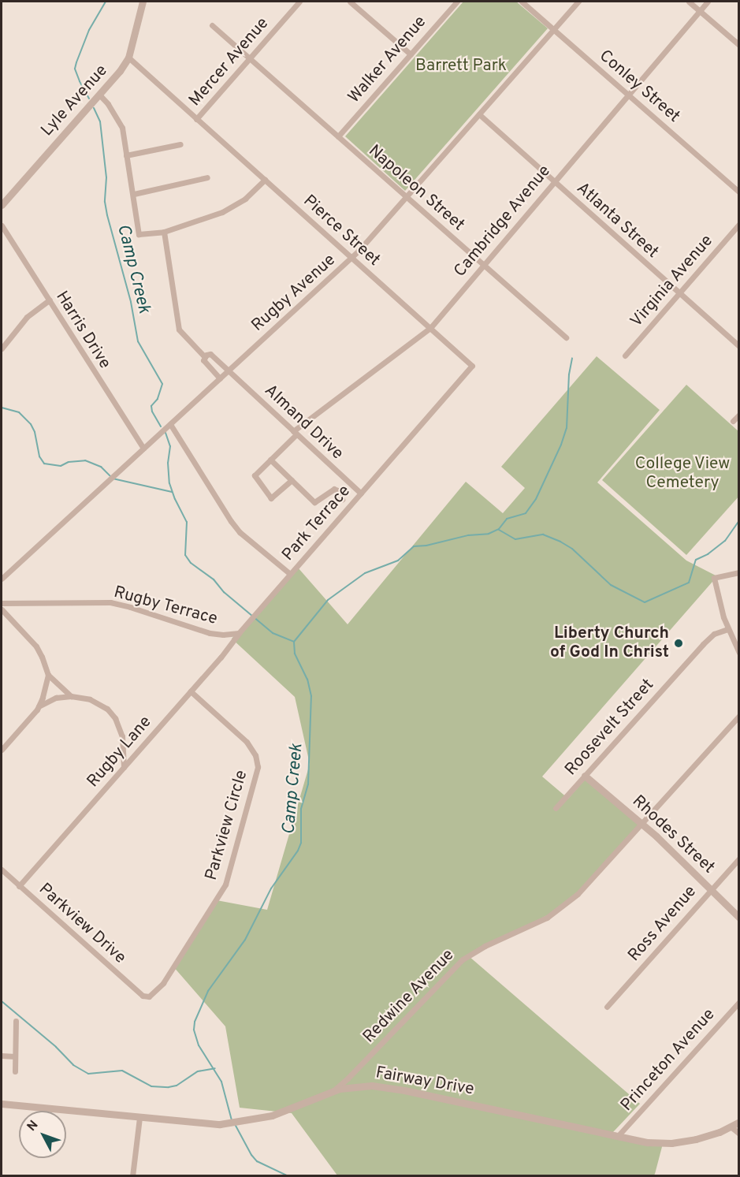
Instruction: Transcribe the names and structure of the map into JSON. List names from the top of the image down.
{
  "streets": {
    "street": [
      "Walker Avenue",
      "Mercer Avenue",
      "Conley Street",
      "Lyle Avenue",
      "Napoleon Street",
      "Atlanta Street",
      "Cambridge Avenue",
      "Pierce Street",
      "Virginia Avenue",
      "Rugby Avenue",
      "Harris Drive",
      "Almand Drive",
      "Park Terrace",
      "Rugby Terrace",
      "Roosevelt Street",
      "Rugby Lane",
      "Parkview Circle",
      "Rhodes Street",
      "Parkview Drive",
      "Ross Avenue",
      "Redwine Avenue",
      "Princeton Avenue",
      "Fairway Drive"
    ]
  },
  "crossings": [
    ["Walker Avenue", "Napoleon Street"],
    ["Mercer Avenue", "Napoleon Street"],
    ["Mercer Avenue", "Pierce Street"],
    ["Conley Street", "Cambridge Avenue"],
    ["Conley Street", "Rugby Avenue"],
    ["Lyle Avenue", "Pierce Street"],
    ["Napoleon Street", "Cambridge Avenue"],
    ["Napoleon Street", "Rugby Avenue"],
    ["Atlanta Street", "Cambridge Avenue"],
    ["Atlanta Street", "Virginia Avenue"],
    ["Atlanta Street", "Rugby Avenue"],
    ["Cambridge Avenue", "Pierce Street"],
    ["Cambridge Avenue", "Almand Drive"],
    ["Pierce Street", "Rugby Avenue"],
    ["Pierce Street", "Park Terrace"],
    ["Rugby Avenue", "Harris Drive"],
    ["Rugby Avenue", "Almand Drive"],
    ["Almand Drive", "Park Terrace"],
    ["Park Terrace", "Rugby Terrace"],
    ["Park Terrace", "Rugby Lane"],
    ["Rugby Terrace", "Rugby Lane"],
    ["Roosevelt Street", "Rhodes Street"],
    ["Rugby Lane", "Parkview Circle"],
    ["Rugby Lane", "Parkview Drive"],
    ["Parkview Circle", "Parkview Drive"],
    ["Rhodes Street", "Ross Avenue"],
    ["Rhodes Street", "Redwine Avenue"],
    ["Redwine Avenue", "Fairway Drive"],
    ["Princeton Avenue", "Fairway Drive"]
  ],
  "water": ["Camp Creek"],
  "parks": ["Barrett Park", "College View Cemetery"],
  "places": ["Liberty Church of God In Christ"],
  "north": "top left"
}
